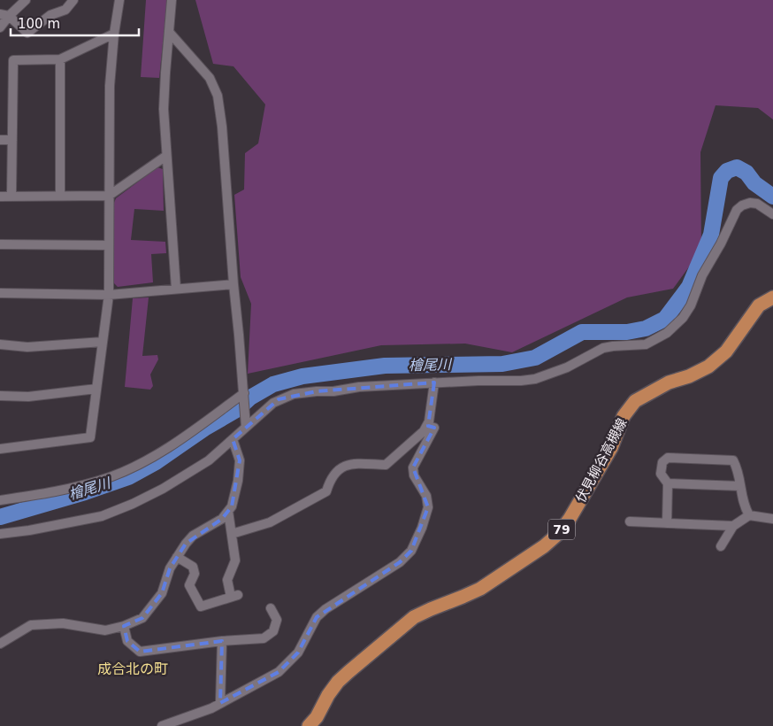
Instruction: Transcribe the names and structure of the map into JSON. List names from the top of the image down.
{
  "streets": {
    "main road": ["伏見柳谷高槻線", "79"]
  },
  "districts": ["成合北の町"],
  "water": ["檜尾川"],
  "scale_bar": "100 m"
}
